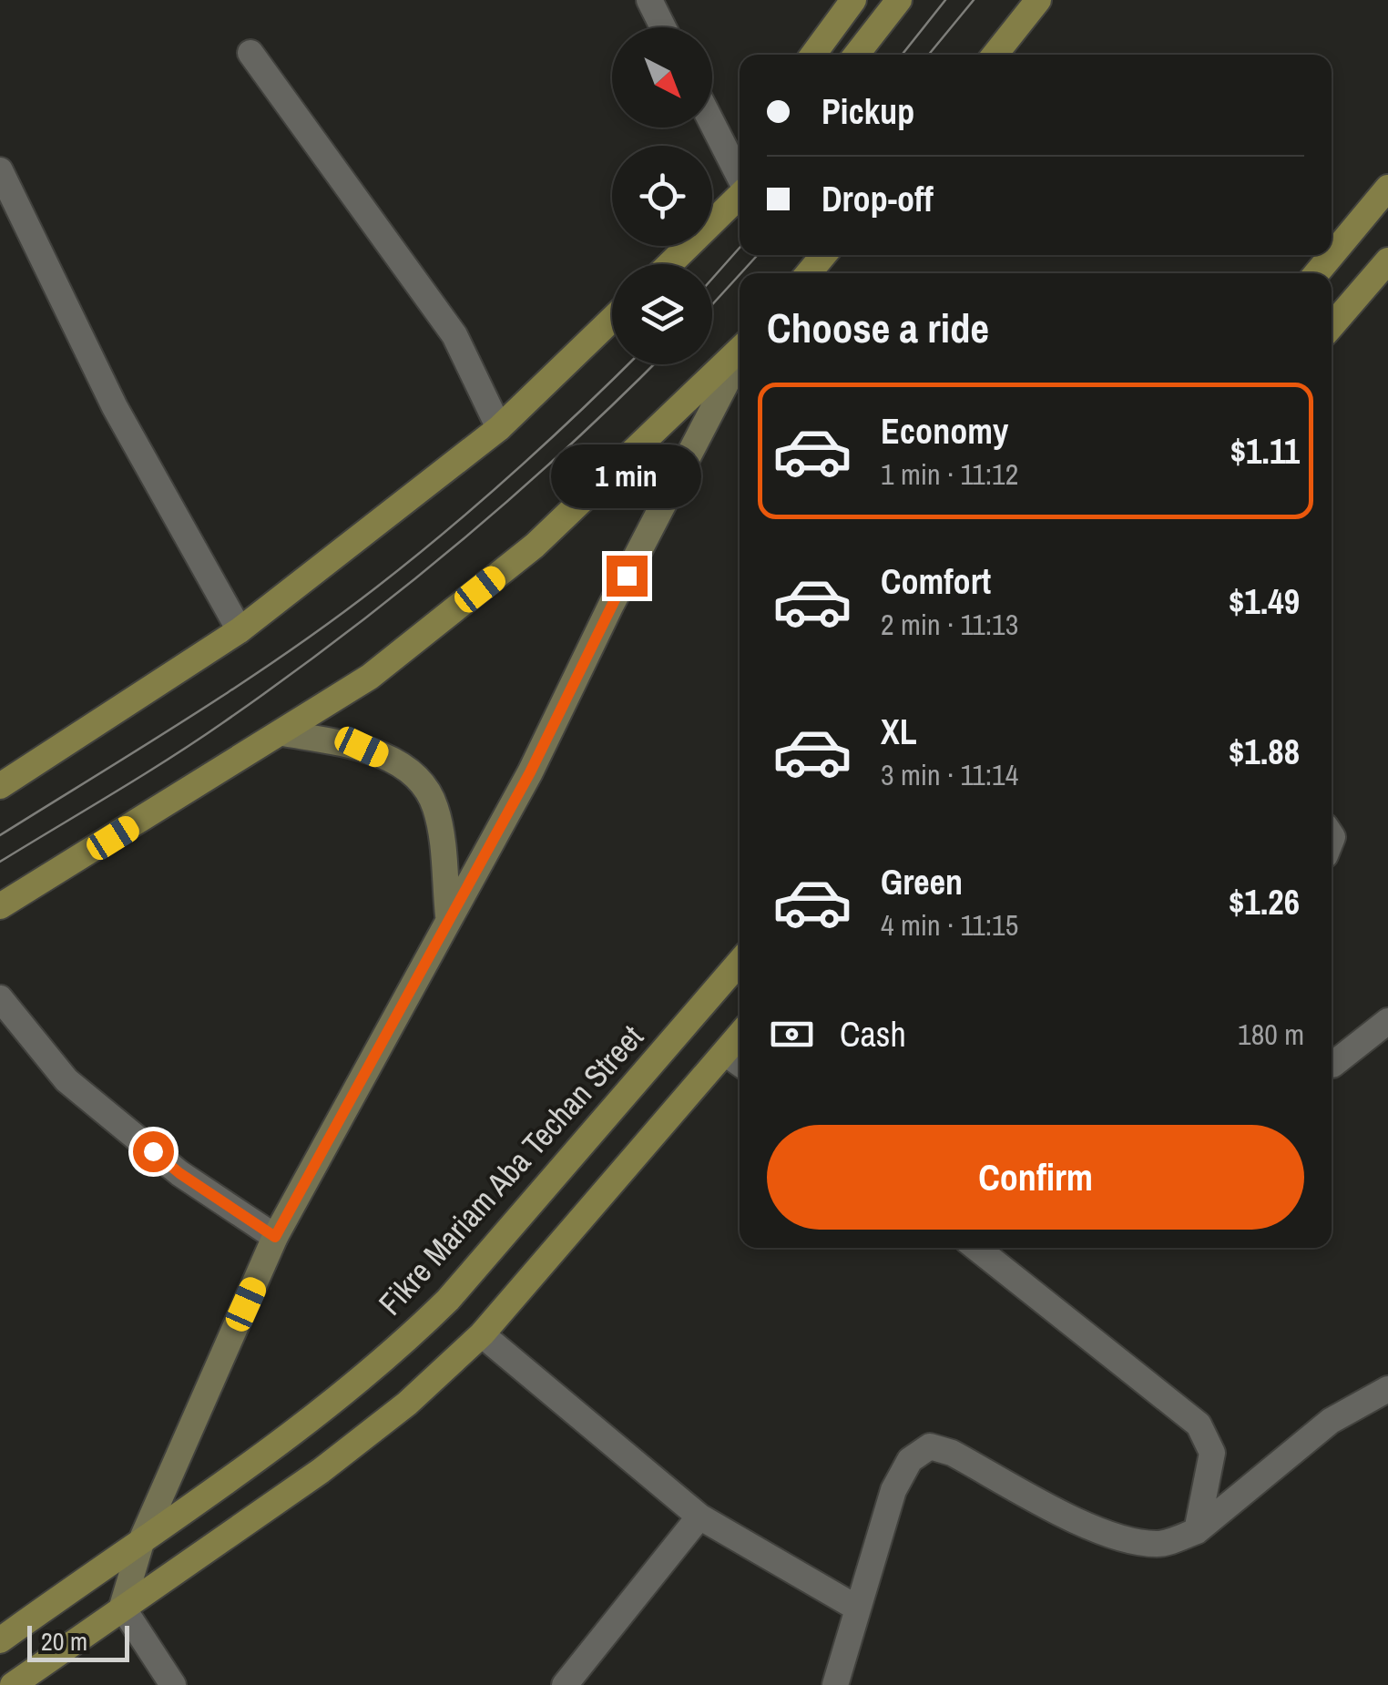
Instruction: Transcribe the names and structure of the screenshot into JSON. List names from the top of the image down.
{
  "streets": {
    "main road": ["Fikre Mariam Aba Techan Street"]
  },
  "scale_bar": "20 m",
  "north": "bottom right",
  "page": {
    "banner": ["Pickup", "Drop-off"],
    "heading": "Choose a ride",
    "list": [
      {
        "name": "Economy",
        "note": "1 min · 11:12",
        "value": "$1.11"
      },
      {
        "name": "Comfort",
        "note": "2 min · 11:13",
        "value": "$1.49"
      },
      {
        "name": "XL",
        "note": "3 min · 11:14",
        "value": "$1.88"
      },
      {
        "name": "Green",
        "note": "4 min · 11:15",
        "value": "$1.26"
      }
    ],
    "bubble": "1 min",
    "pay": ["Cash", "180 m"],
    "buttons": "Confirm",
    "scale": "20 m"
  }
}
